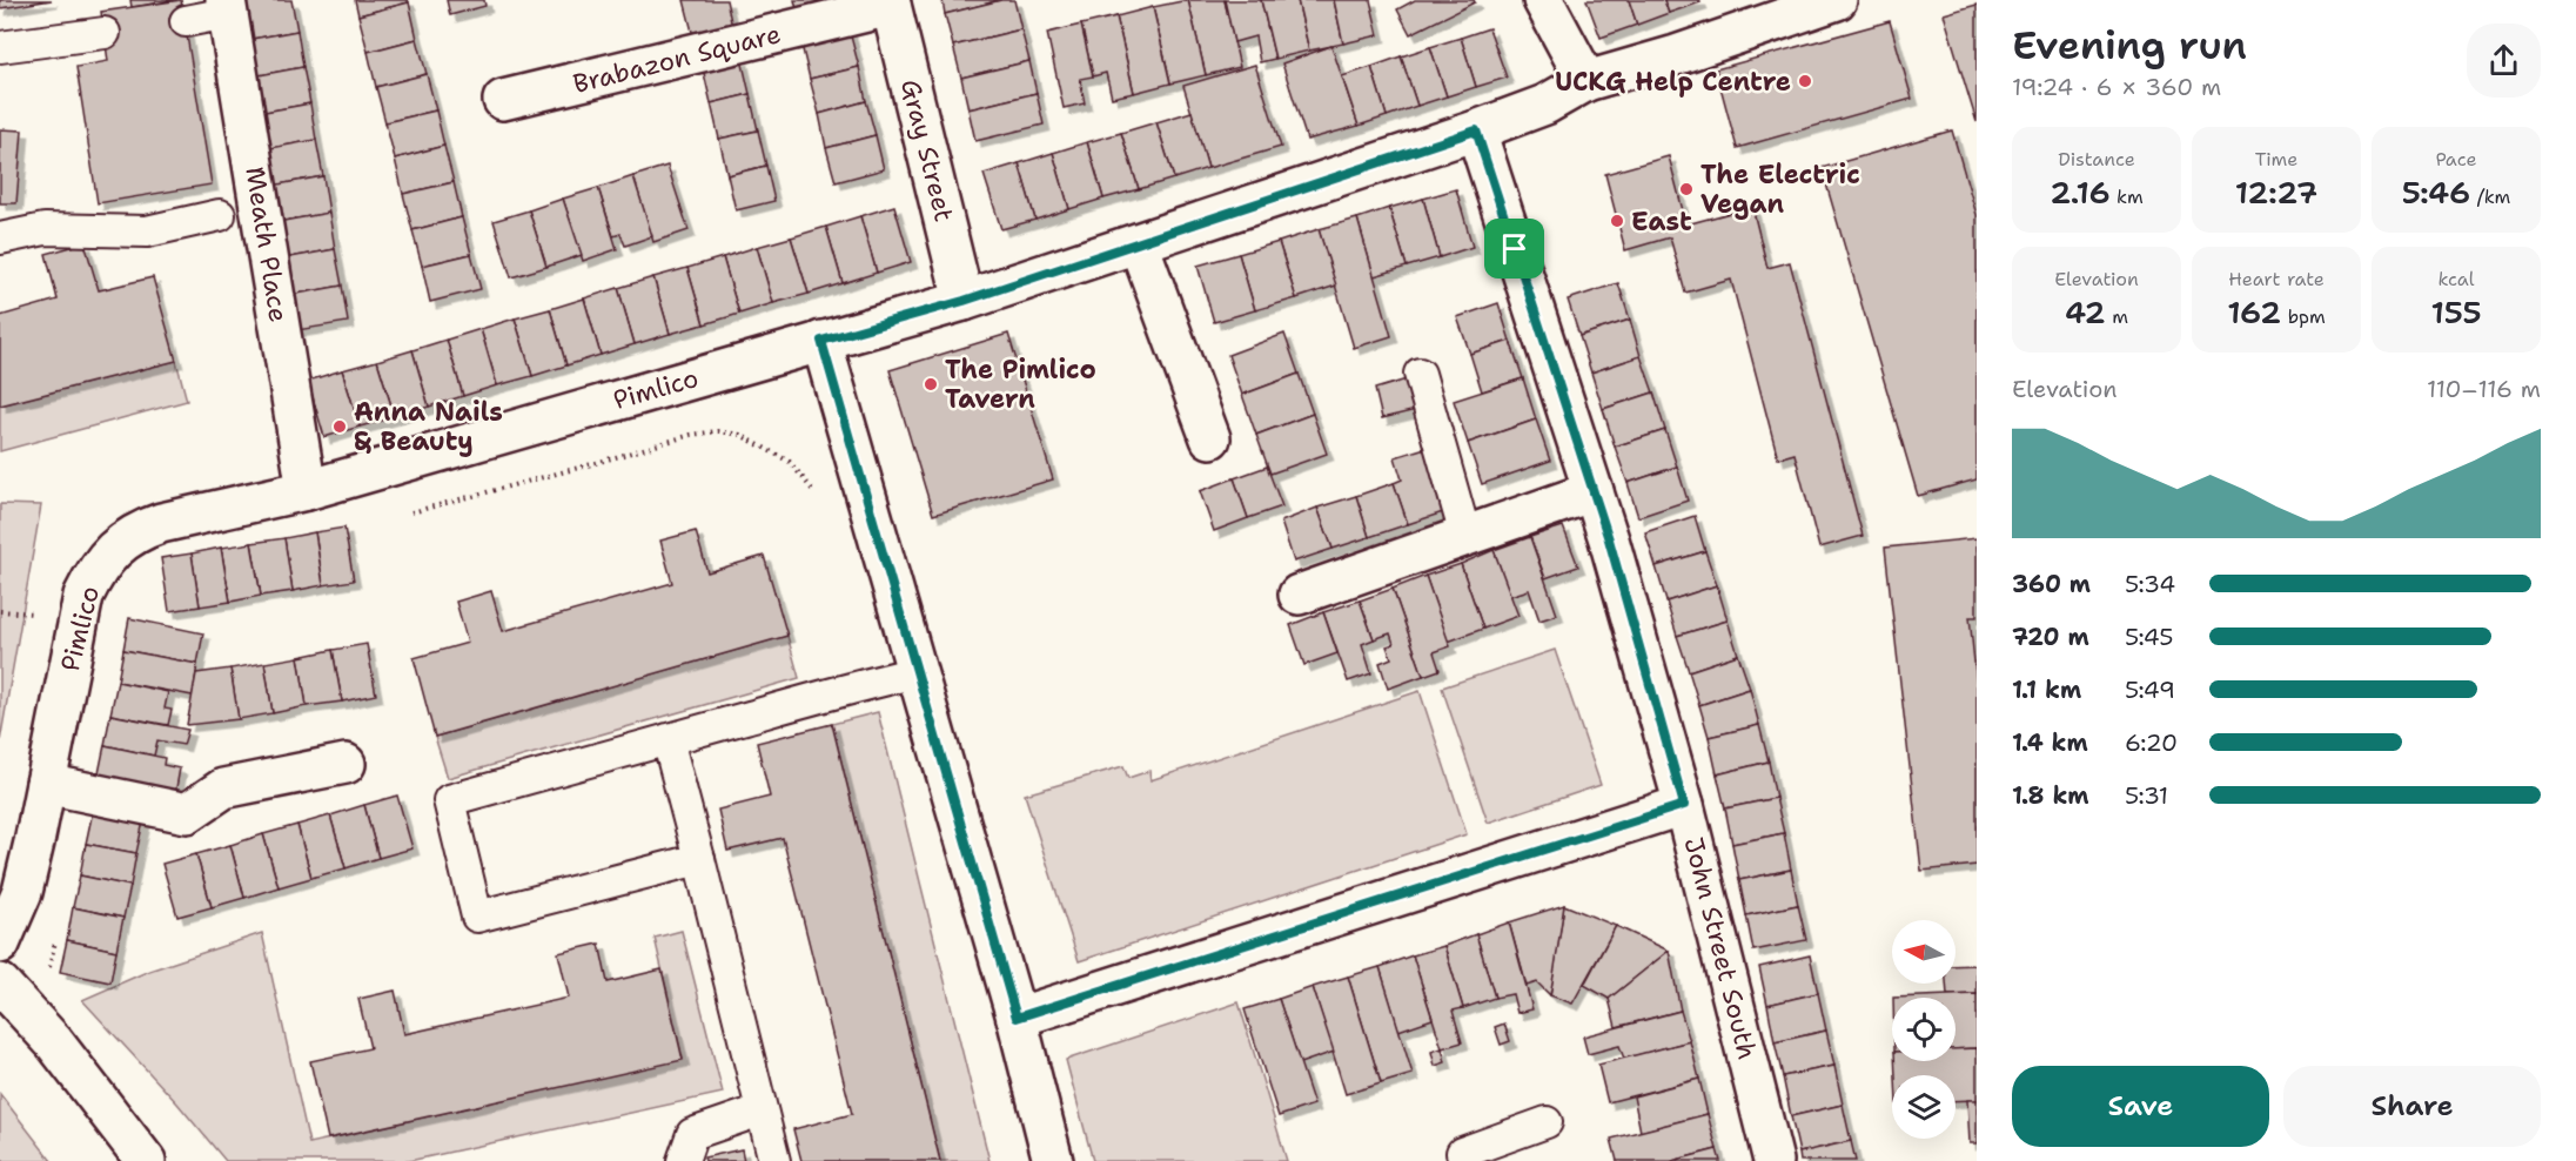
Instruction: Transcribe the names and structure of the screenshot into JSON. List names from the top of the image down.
{
  "streets": {
    "street": [
      "Brabazon Square",
      "Gray Street",
      "Meath Place",
      "Pimlico",
      "John Street South"
    ]
  },
  "crossings": [
    ["Brabazon Square", "Gray Street"],
    ["Gray Street", "Pimlico"],
    ["Meath Place", "Pimlico"],
    ["Pimlico", "John Street South"]
  ],
  "places": [
    "UCKG Help Centre",
    "The Electric Vegan",
    "East",
    "The Pimlico Tavern",
    "Anna Nails & Beauty"
  ],
  "north": "left",
  "page": {
    "heading": ["Evening run", "19:24 · 6 × 360 m"],
    "stats": [
      ["Distance", "2.16 km"],
      ["Time", "12:27"],
      ["Pace", "5:46 /km"],
      ["Elevation", "42 m"],
      ["Heart rate", "162 bpm"],
      ["kcal", "155"]
    ],
    "chart": ["Elevation", "110–116 m"],
    "list": [
      {
        "name": "360 m",
        "note": "5:34"
      },
      {
        "name": "720 m",
        "note": "5:45"
      },
      {
        "name": "1.1 km",
        "note": "5:49"
      },
      {
        "name": "1.4 km",
        "note": "6:20"
      },
      {
        "name": "1.8 km",
        "note": "5:31"
      }
    ],
    "buttons": ["Save", "Share"]
  }
}
